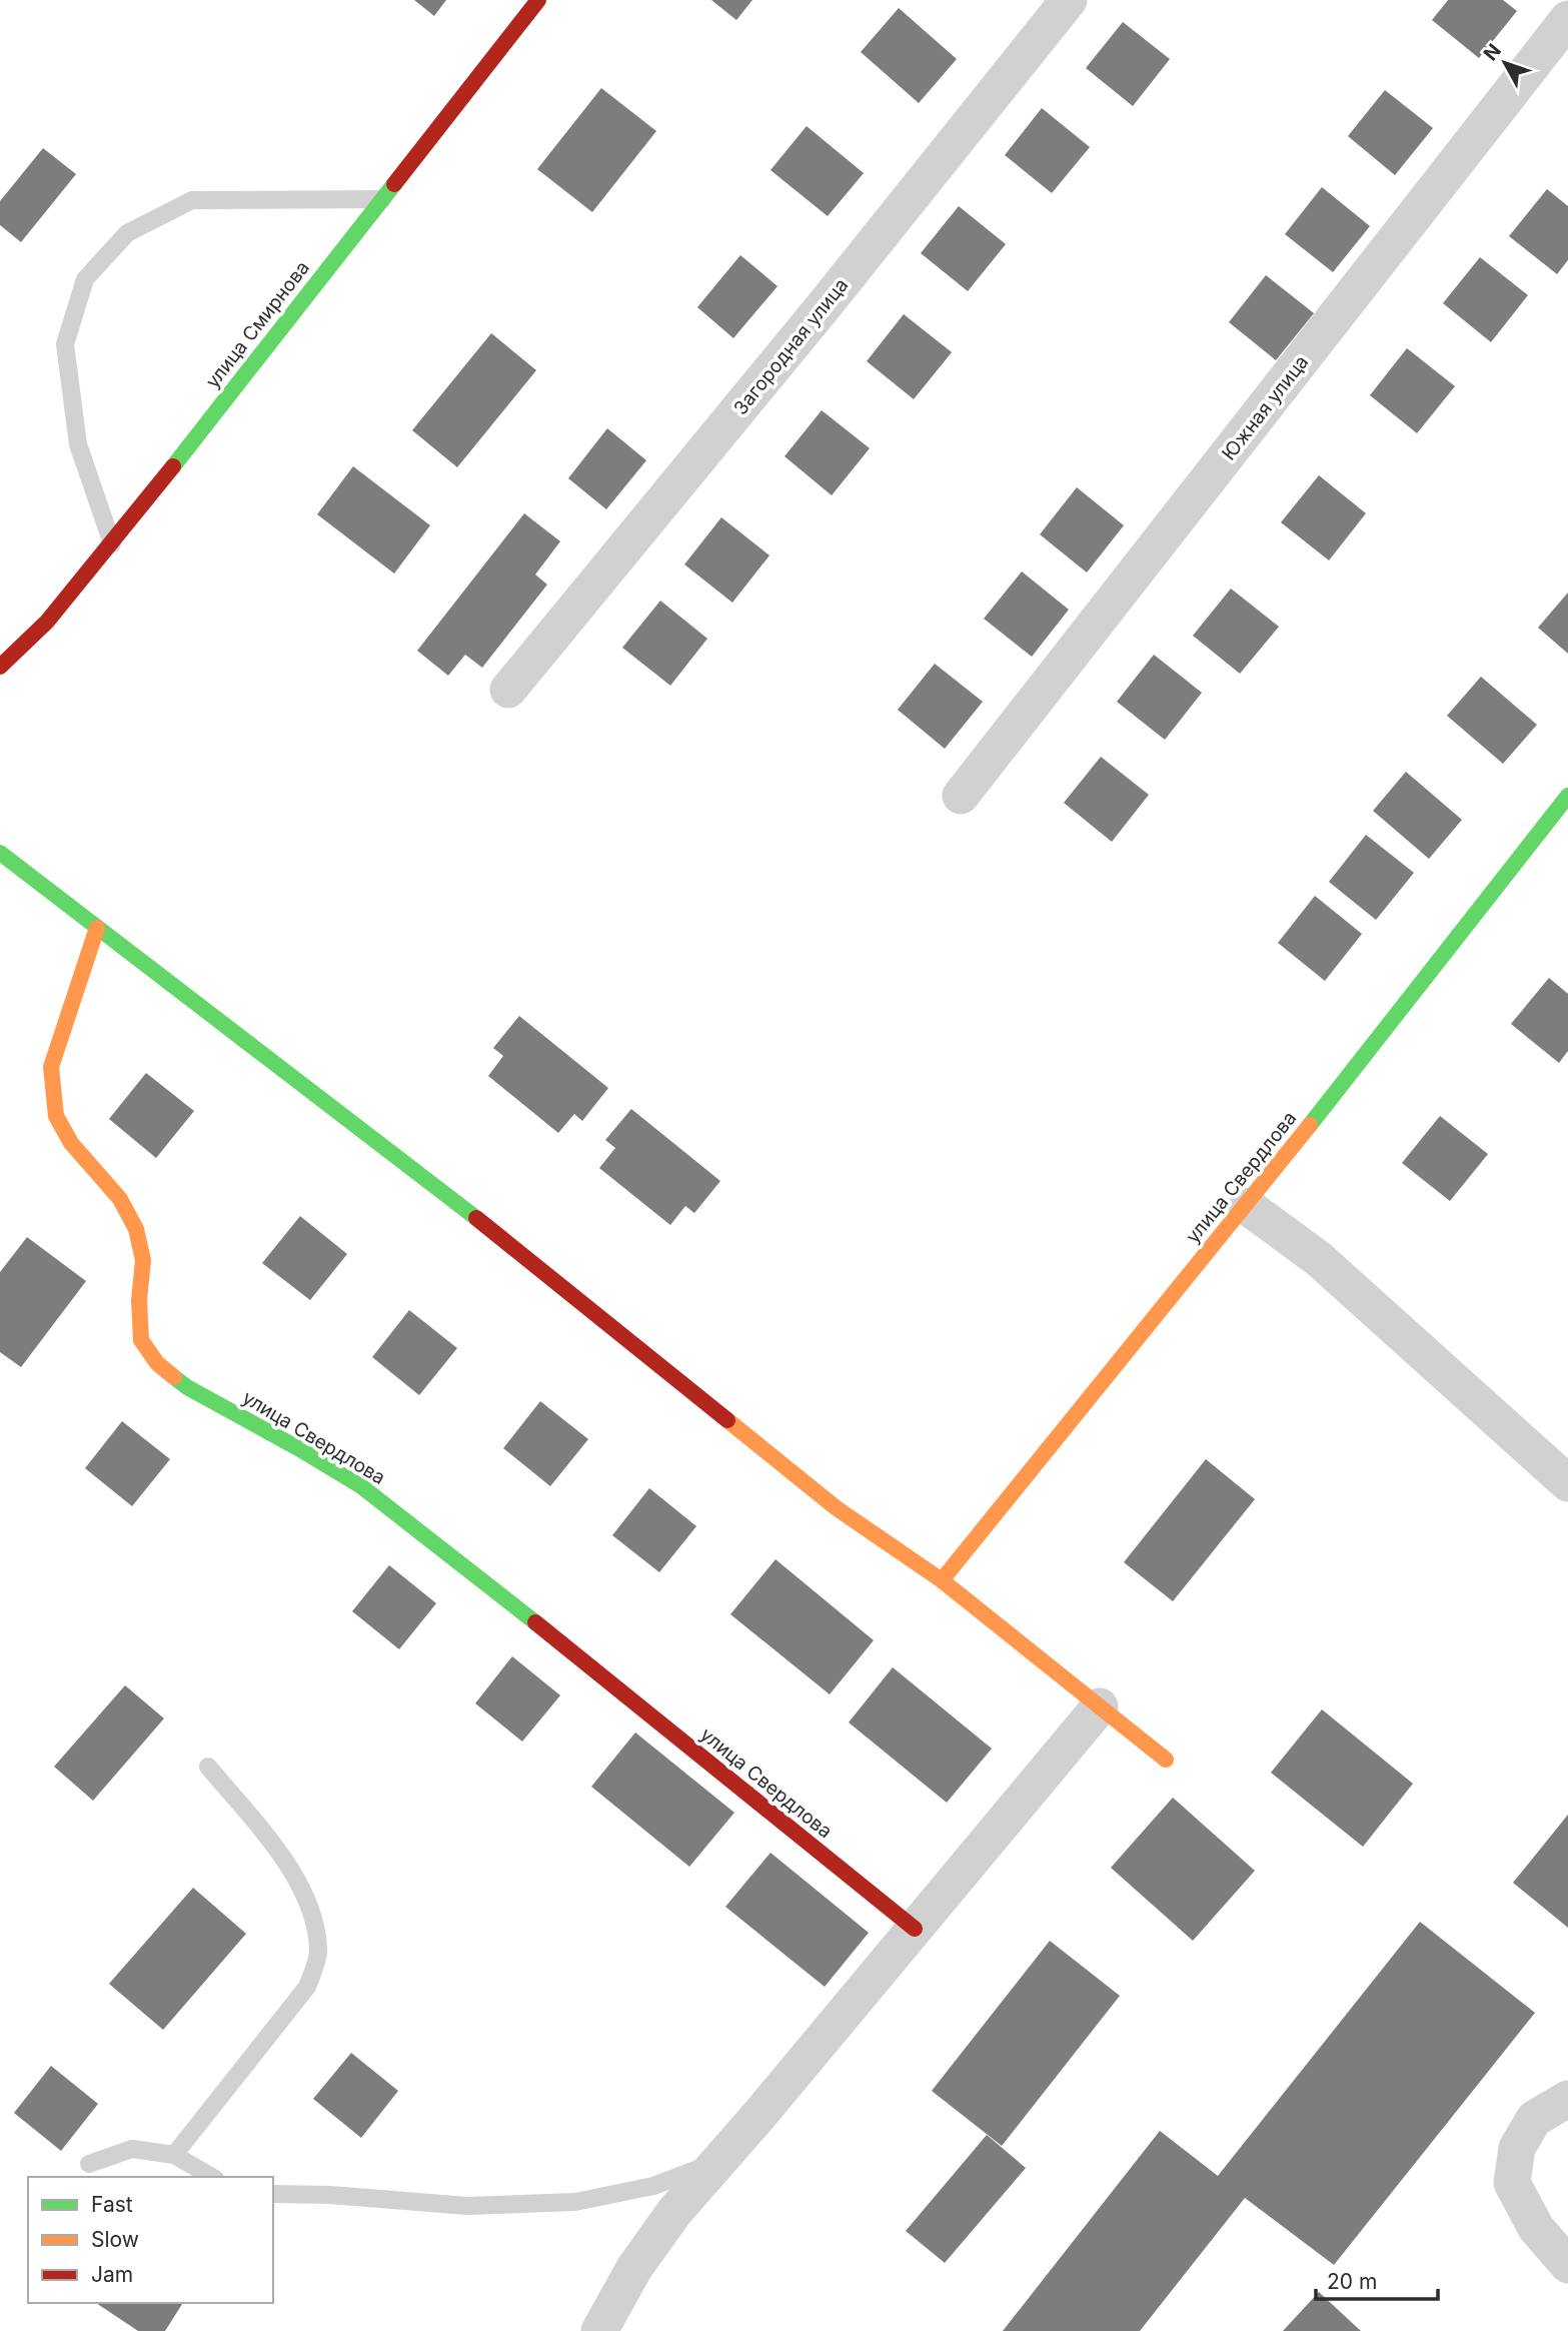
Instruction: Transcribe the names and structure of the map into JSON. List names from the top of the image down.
{
  "streets": {
    "street": [
      "улица Смирнова",
      "Загородная улица",
      "Южная улица",
      "улица Свердлова"
    ]
  },
  "legend": ["Fast", "Slow", "Jam"],
  "scale_bar": "20 m",
  "north": "top left"
}
